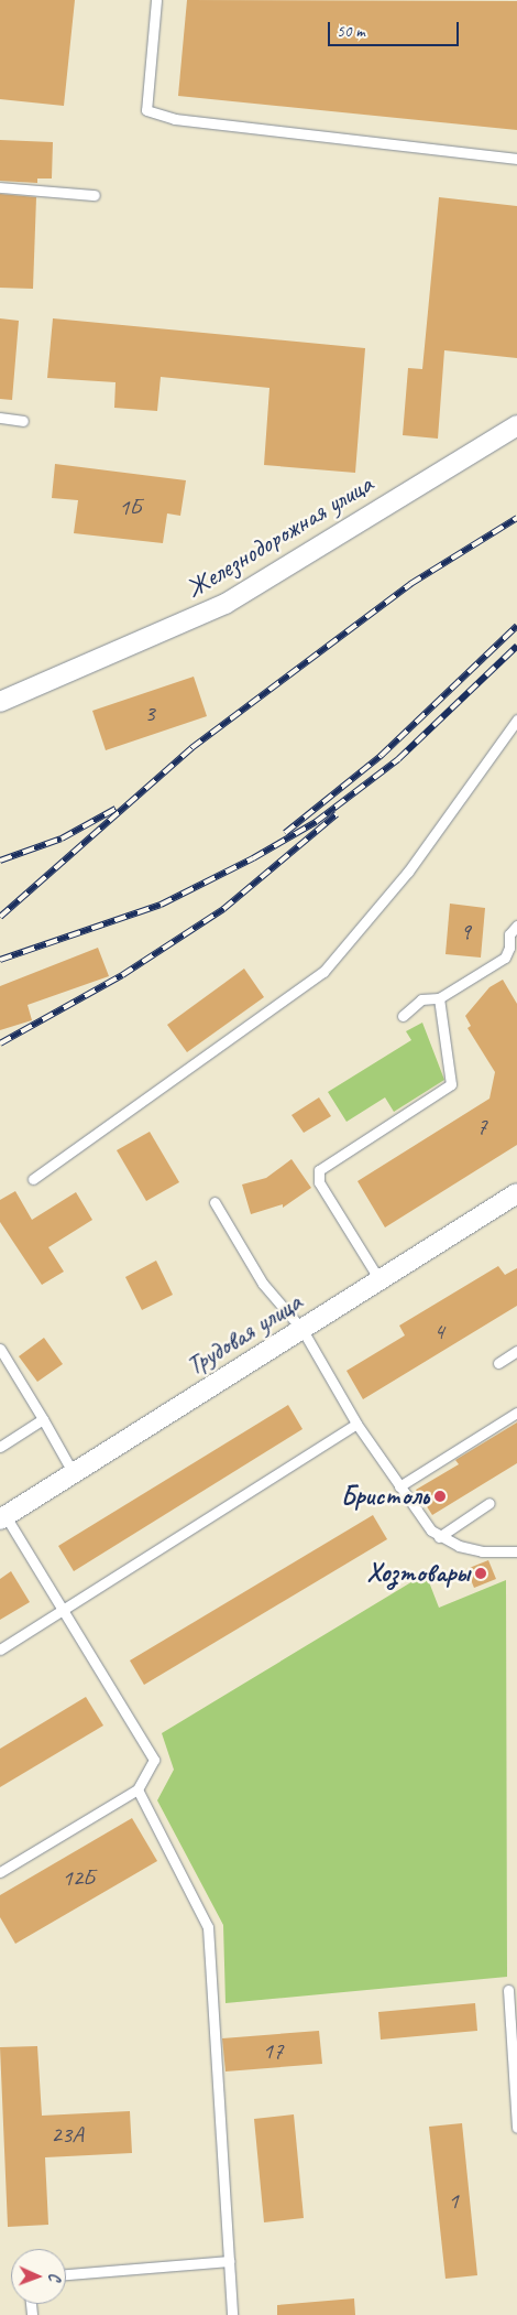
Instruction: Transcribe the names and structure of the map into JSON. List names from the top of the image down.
{
  "streets": {
    "street": ["Железнодорожная улица", "Трудовая улица"]
  },
  "places": ["Бристоль", "Хозтовары"],
  "house_numbers": [
    "1Б",
    "3",
    "9",
    "7",
    "4",
    "12Б",
    "17",
    "23А",
    "1"
  ],
  "scale_bar": "50 m",
  "north": "right"
}
